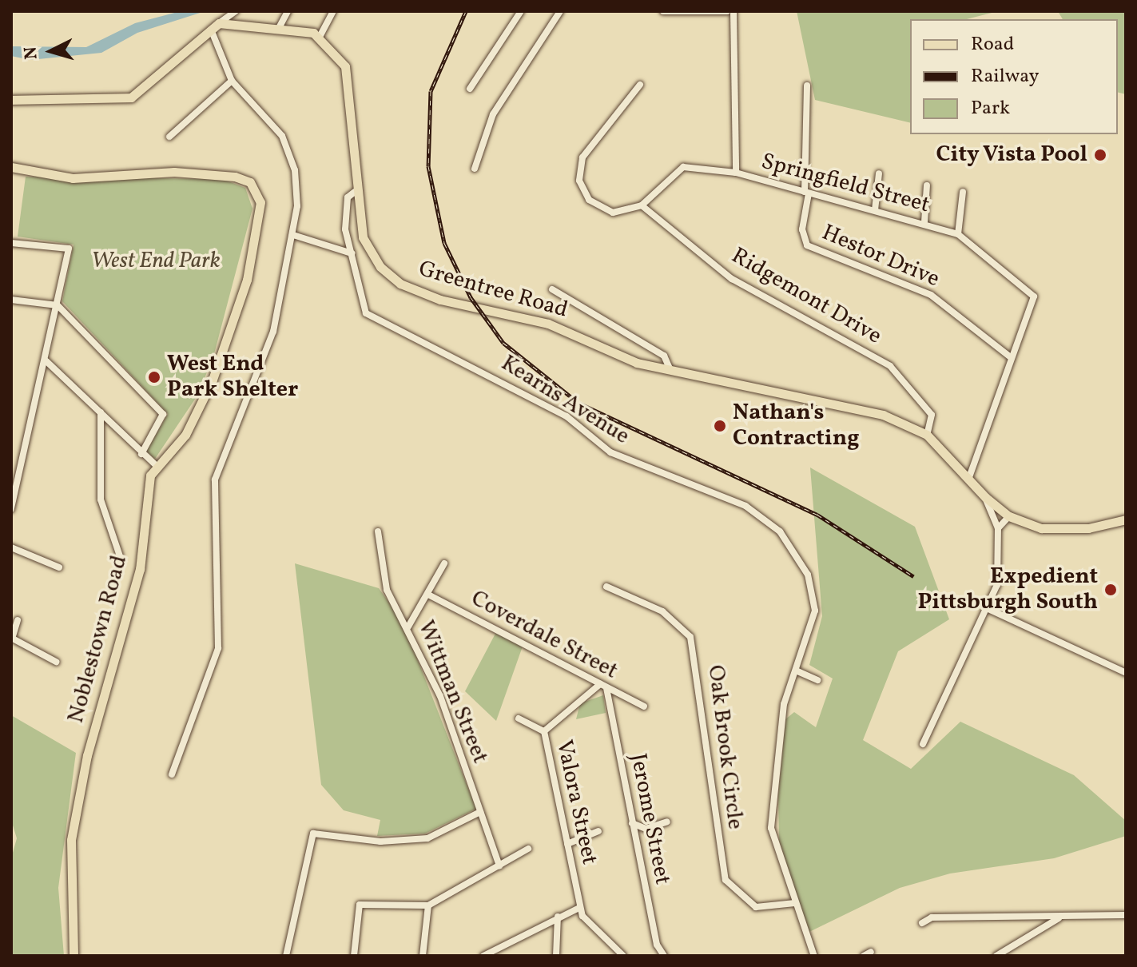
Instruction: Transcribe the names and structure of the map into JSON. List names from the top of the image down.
{
  "streets": {
    "main road": ["Greentree Road", "Noblestown Road"],
    "street": [
      "Springfield Street",
      "Hestor Drive",
      "Ridgemont Drive",
      "Kearns Avenue",
      "Coverdale Street",
      "Wittman Street",
      "Oak Brook Circle",
      "Valora Street",
      "Jerome Street"
    ]
  },
  "crossings": [
    ["Springfield Street", "Hestor Drive"],
    ["Springfield Street", "Ridgemont Drive"],
    ["Greentree Road", "Ridgemont Drive"],
    ["Greentree Road", "Kearns Avenue"],
    ["Kearns Avenue", "Oak Brook Circle"],
    ["Coverdale Street", "Jerome Street"]
  ],
  "parks": ["West End Park"],
  "places": [
    "City Vista Pool",
    "West End Park Shelter",
    "Nathan's Contracting",
    "Expedient Pittsburgh South"
  ],
  "legend": ["Road", "Railway", "Park"],
  "north": "left"
}
